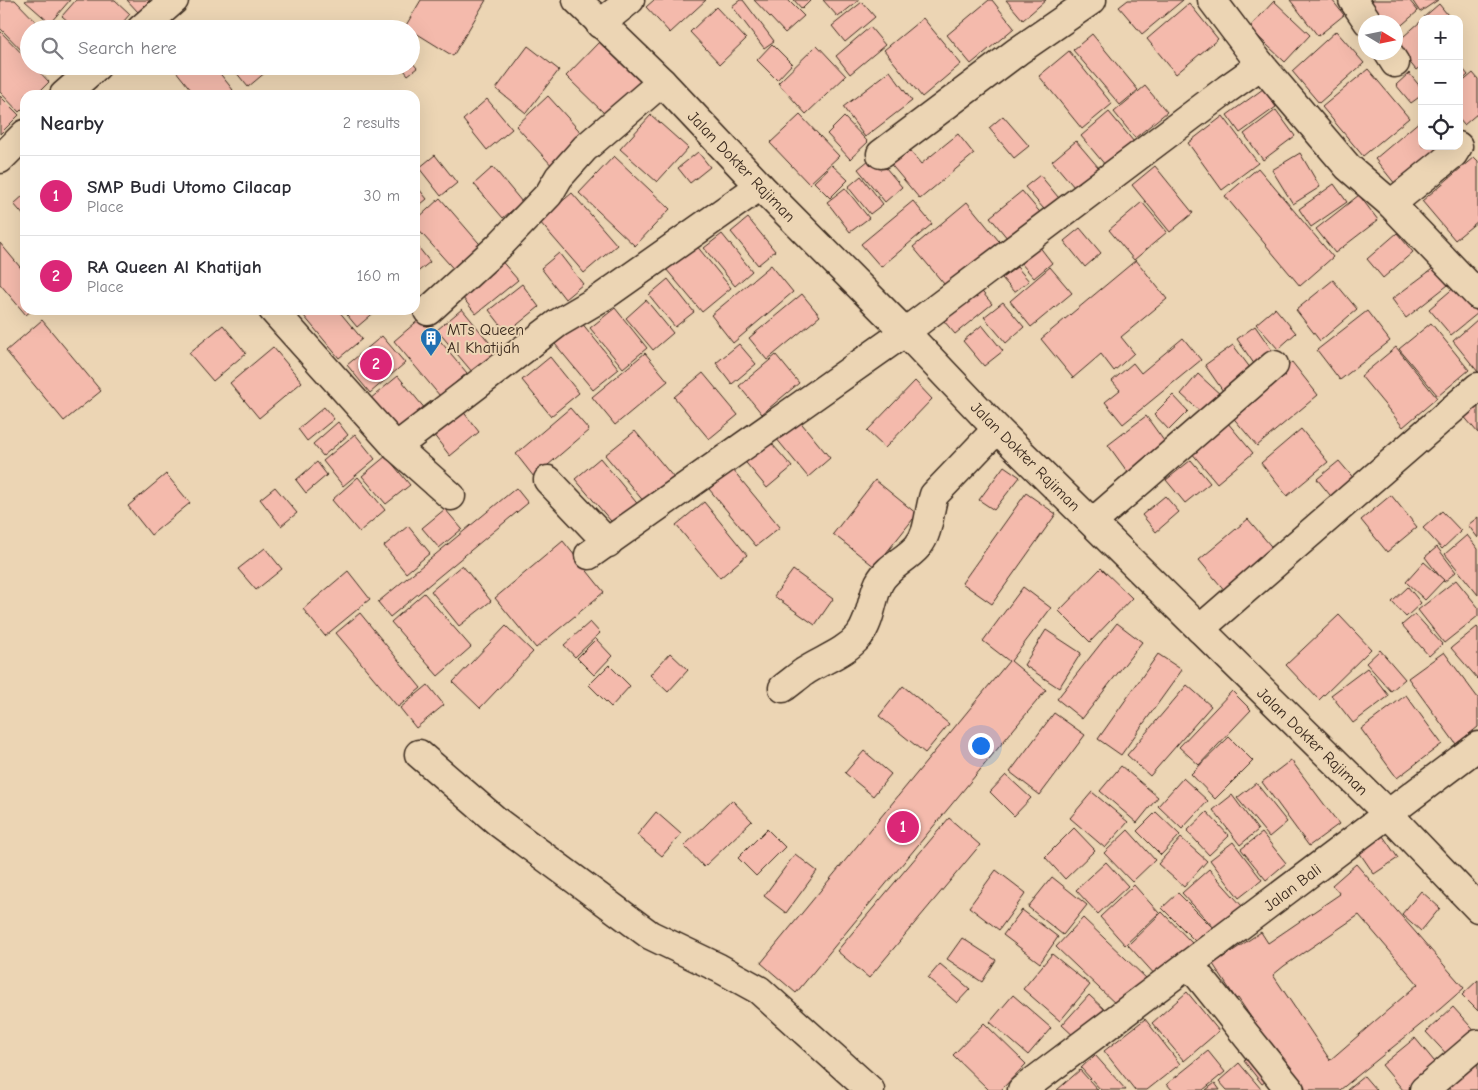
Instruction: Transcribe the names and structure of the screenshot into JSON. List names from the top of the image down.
{
  "streets": {
    "street": ["Jalan Dokter Rajiman", "Jalan Bali"]
  },
  "crossings": [
    ["Jalan Dokter Rajiman", "Jalan Bali"]
  ],
  "places": {
    "building": ["MTs Queen Al Khatijah"]
  },
  "north": "right",
  "page": {
    "map_buttons": ["+", "−"],
    "search": "Search here",
    "heading": ["Nearby", "2 results"],
    "list": [
      {
        "mark": "1",
        "name": "SMP Budi Utomo Cilacap",
        "note": "Place",
        "value": "30 m"
      },
      {
        "mark": "2",
        "name": "RA Queen Al Khatijah",
        "note": "Place",
        "value": "160 m"
      }
    ],
    "pins": ["2", "1"]
  }
}
